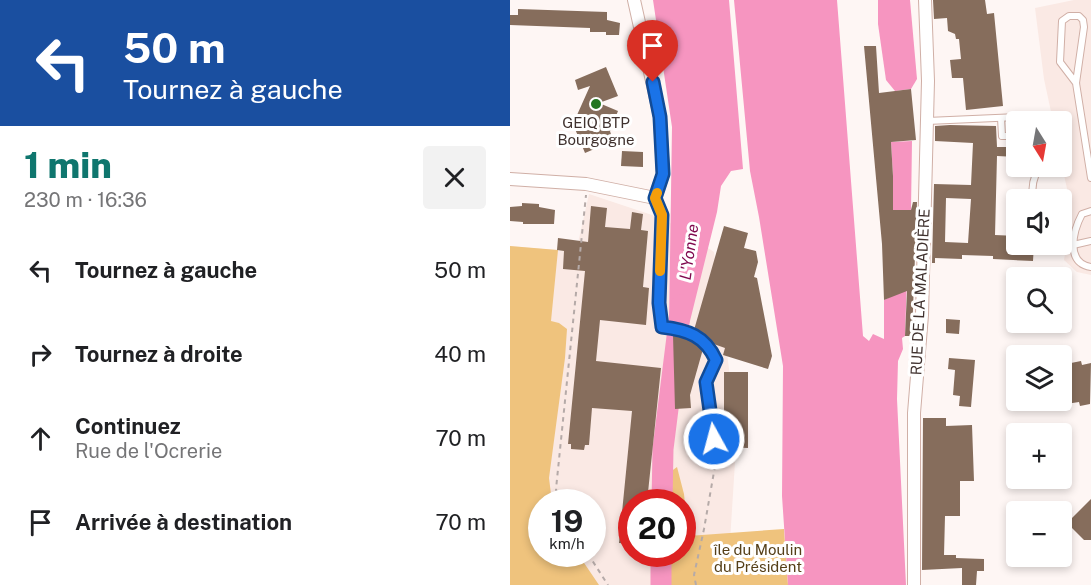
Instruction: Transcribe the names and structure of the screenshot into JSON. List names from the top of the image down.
{
  "streets": {
    "street": ["RUE DE LA MALADIÈRE"]
  },
  "water": ["L'Yonne"],
  "parks": ["île du Moulin du Président"],
  "places": ["GEIQ BTP Bourgogne"],
  "north": "bottom",
  "page": {
    "turn": ["50 m", "Tournez à gauche"],
    "map_buttons": ["+", "−"],
    "heading": ["1 min", "230 m · 16:36"],
    "list": [
      {
        "name": "Tournez à gauche",
        "value": "50 m"
      },
      {
        "name": "Tournez à droite",
        "value": "40 m"
      },
      {
        "name": "Continuez",
        "note": "Rue de l'Ocrerie",
        "value": "70 m"
      },
      {
        "name": "Arrivée à destination",
        "value": "70 m"
      }
    ],
    "speed": "19 km/h",
    "limit": "20"
  }
}
